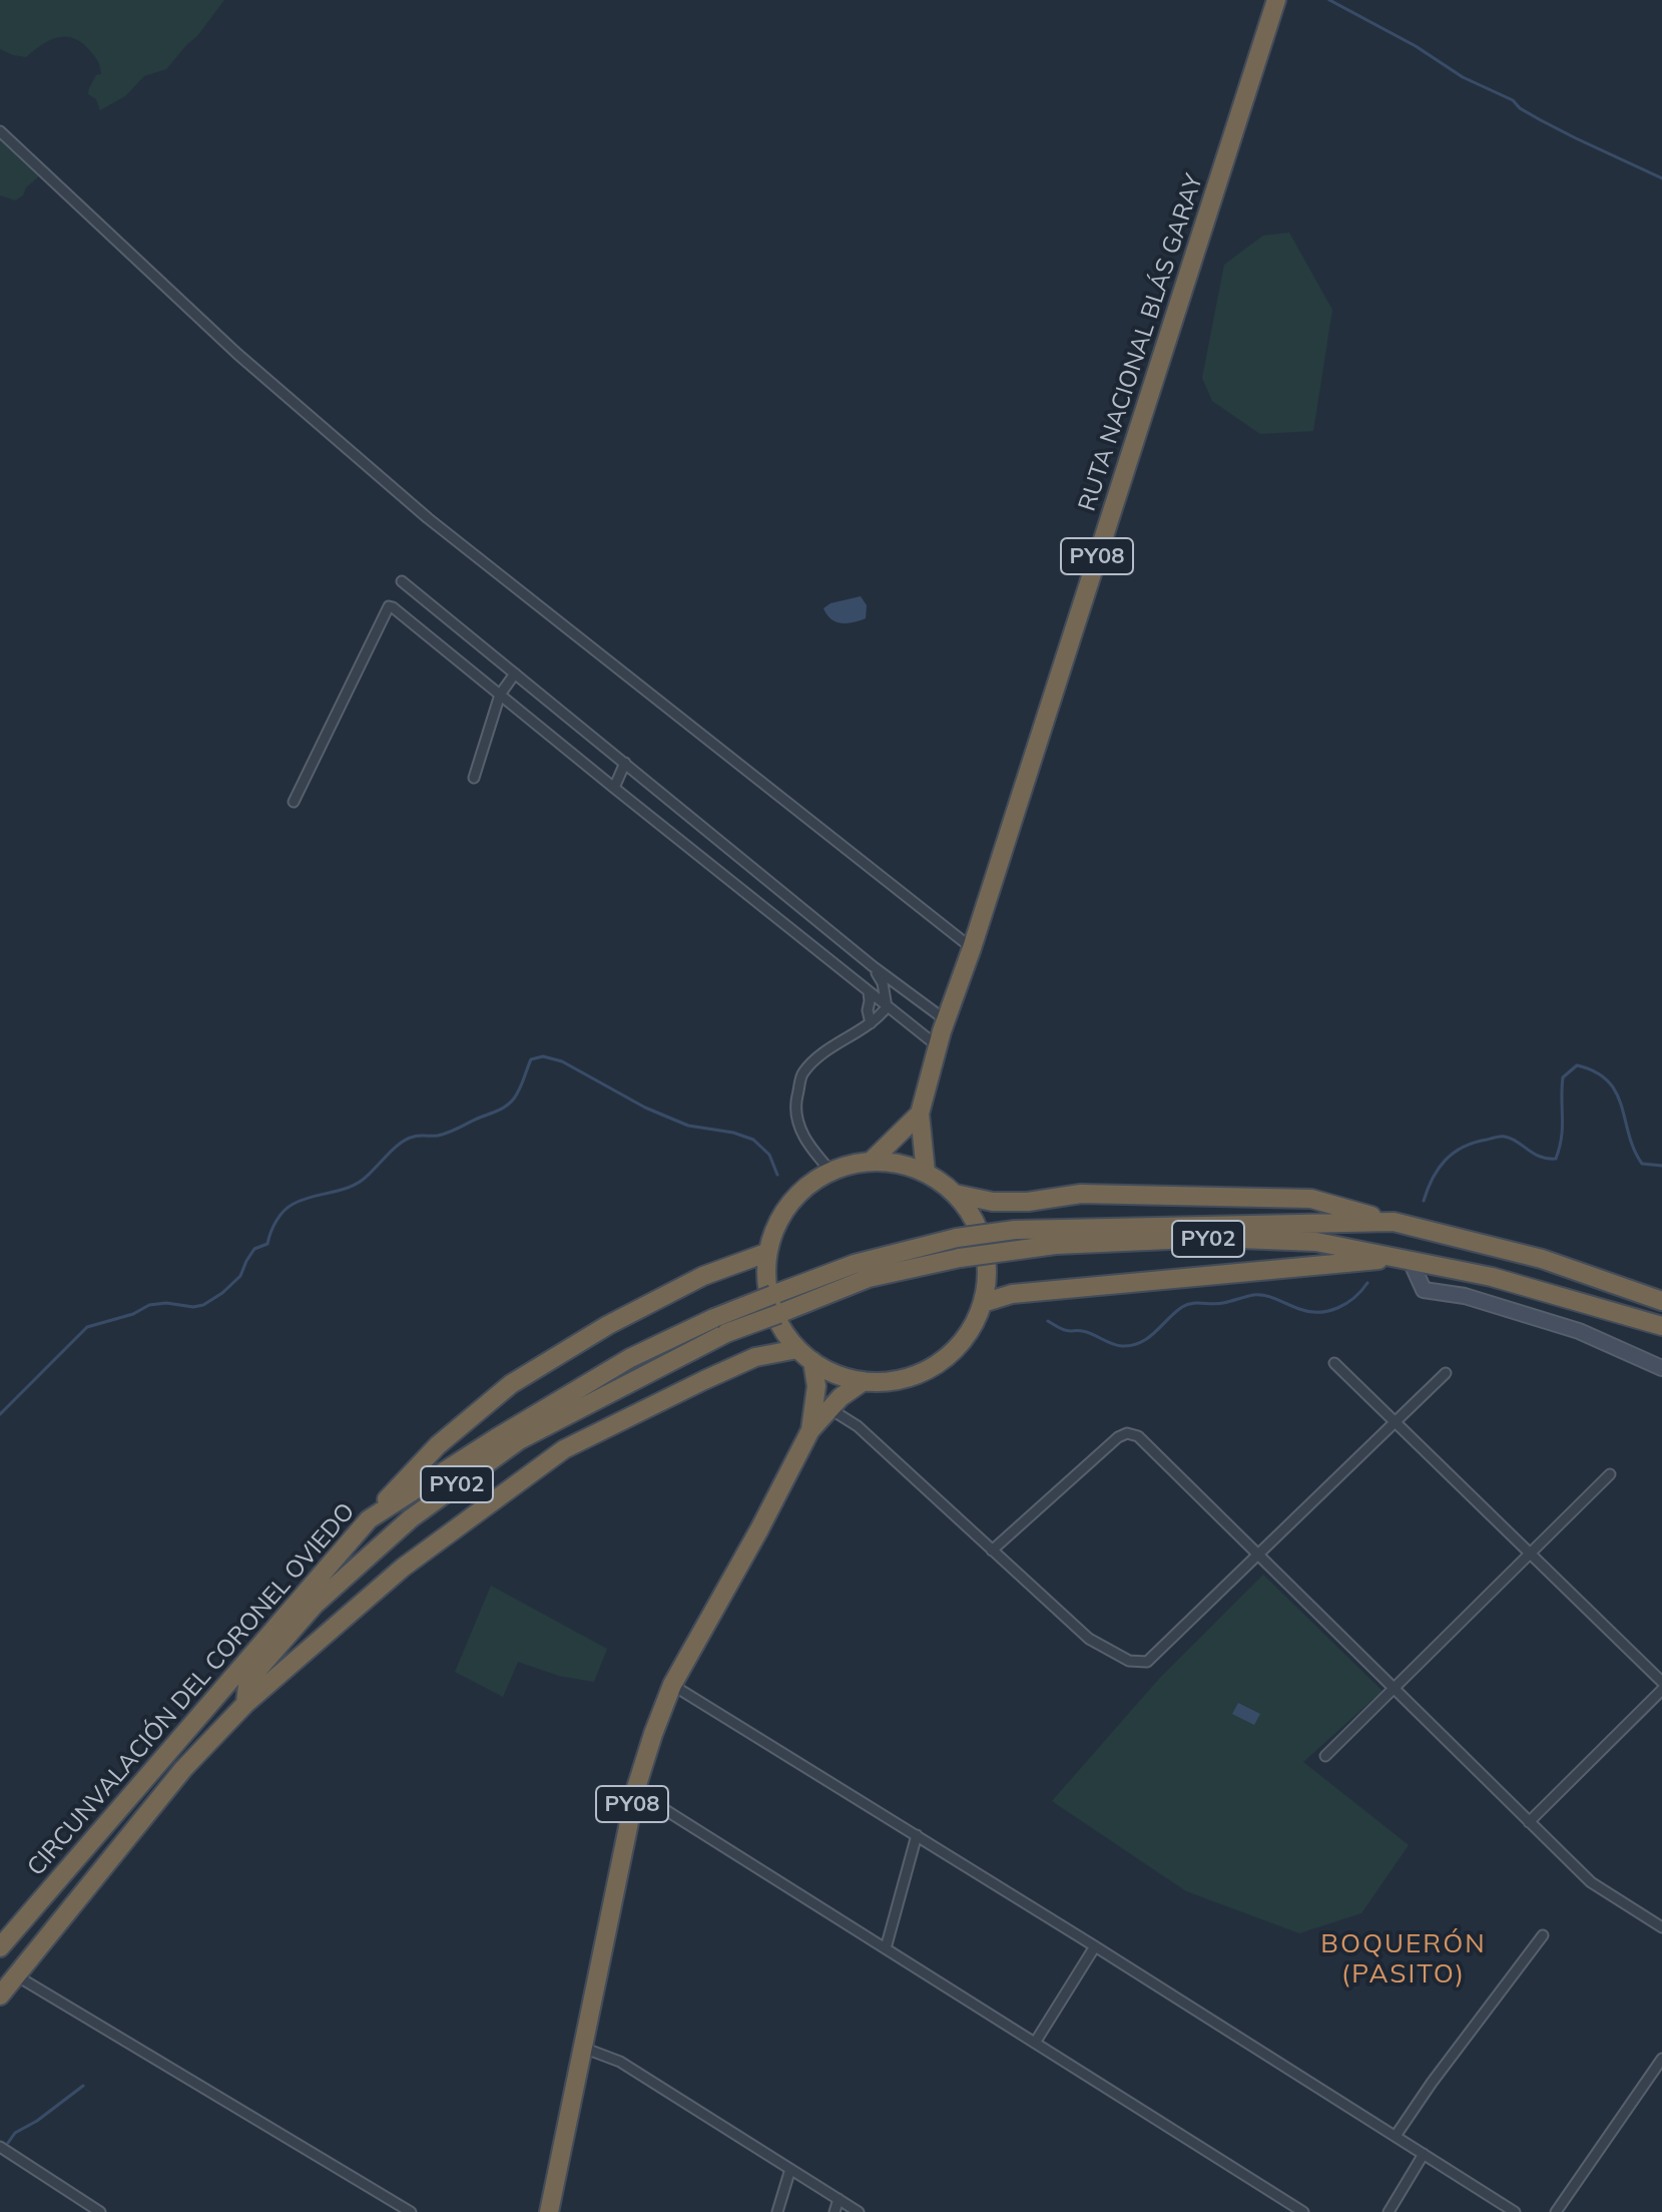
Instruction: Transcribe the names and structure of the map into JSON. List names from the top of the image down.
{
  "streets": {
    "highway": [
      "RUTA NACIONAL BLÁS GARAY",
      "PY08",
      "PY02",
      "CIRCUNVALACIÓN DEL CORONEL OVIEDO"
    ]
  },
  "districts": ["BOQUERÓN (PASITO)"]
}
